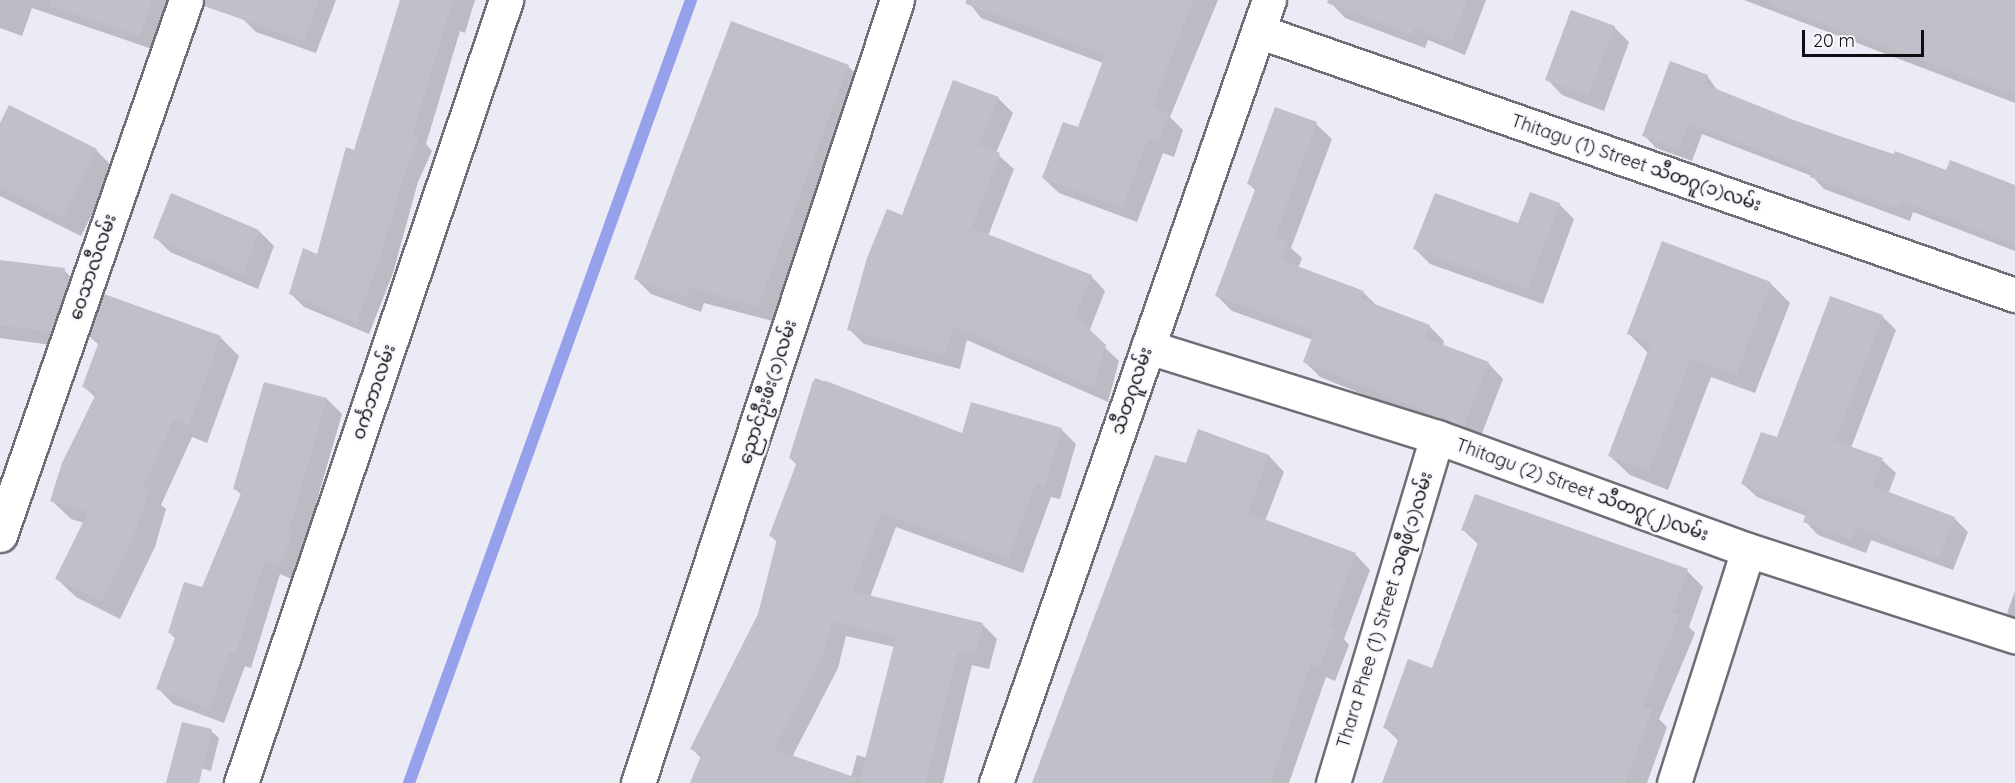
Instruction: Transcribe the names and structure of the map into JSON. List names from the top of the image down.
{
  "streets": {
    "street": [
      "Thitagu (1) Street သီတဂူ(၁)လမ်း",
      "ဝေသာလီလမ်း",
      "သီတဂူလမ်း",
      "ဝင်္ကဘာလမ်း",
      "ညောင်ဦးဖီး(၁)လမ်း",
      "Thitagu (2) Street သီတဂူ(၂)လမ်း",
      "Thara Phee (1) Street သရဖီ(၁)လမ်း"
    ]
  },
  "crossings": [
    ["Thitagu (1) Street သီတဂူ(၁)လမ်း", "သီတဂူလမ်း"],
    ["သီတဂူလမ်း", "Thitagu (2) Street သီတဂူ(၂)လမ်း"],
    ["Thitagu (2) Street သီတဂူ(၂)လမ်း", "Thara Phee (1) Street သရဖီ(၁)လမ်း"]
  ],
  "scale_bar": "20 m"
}
